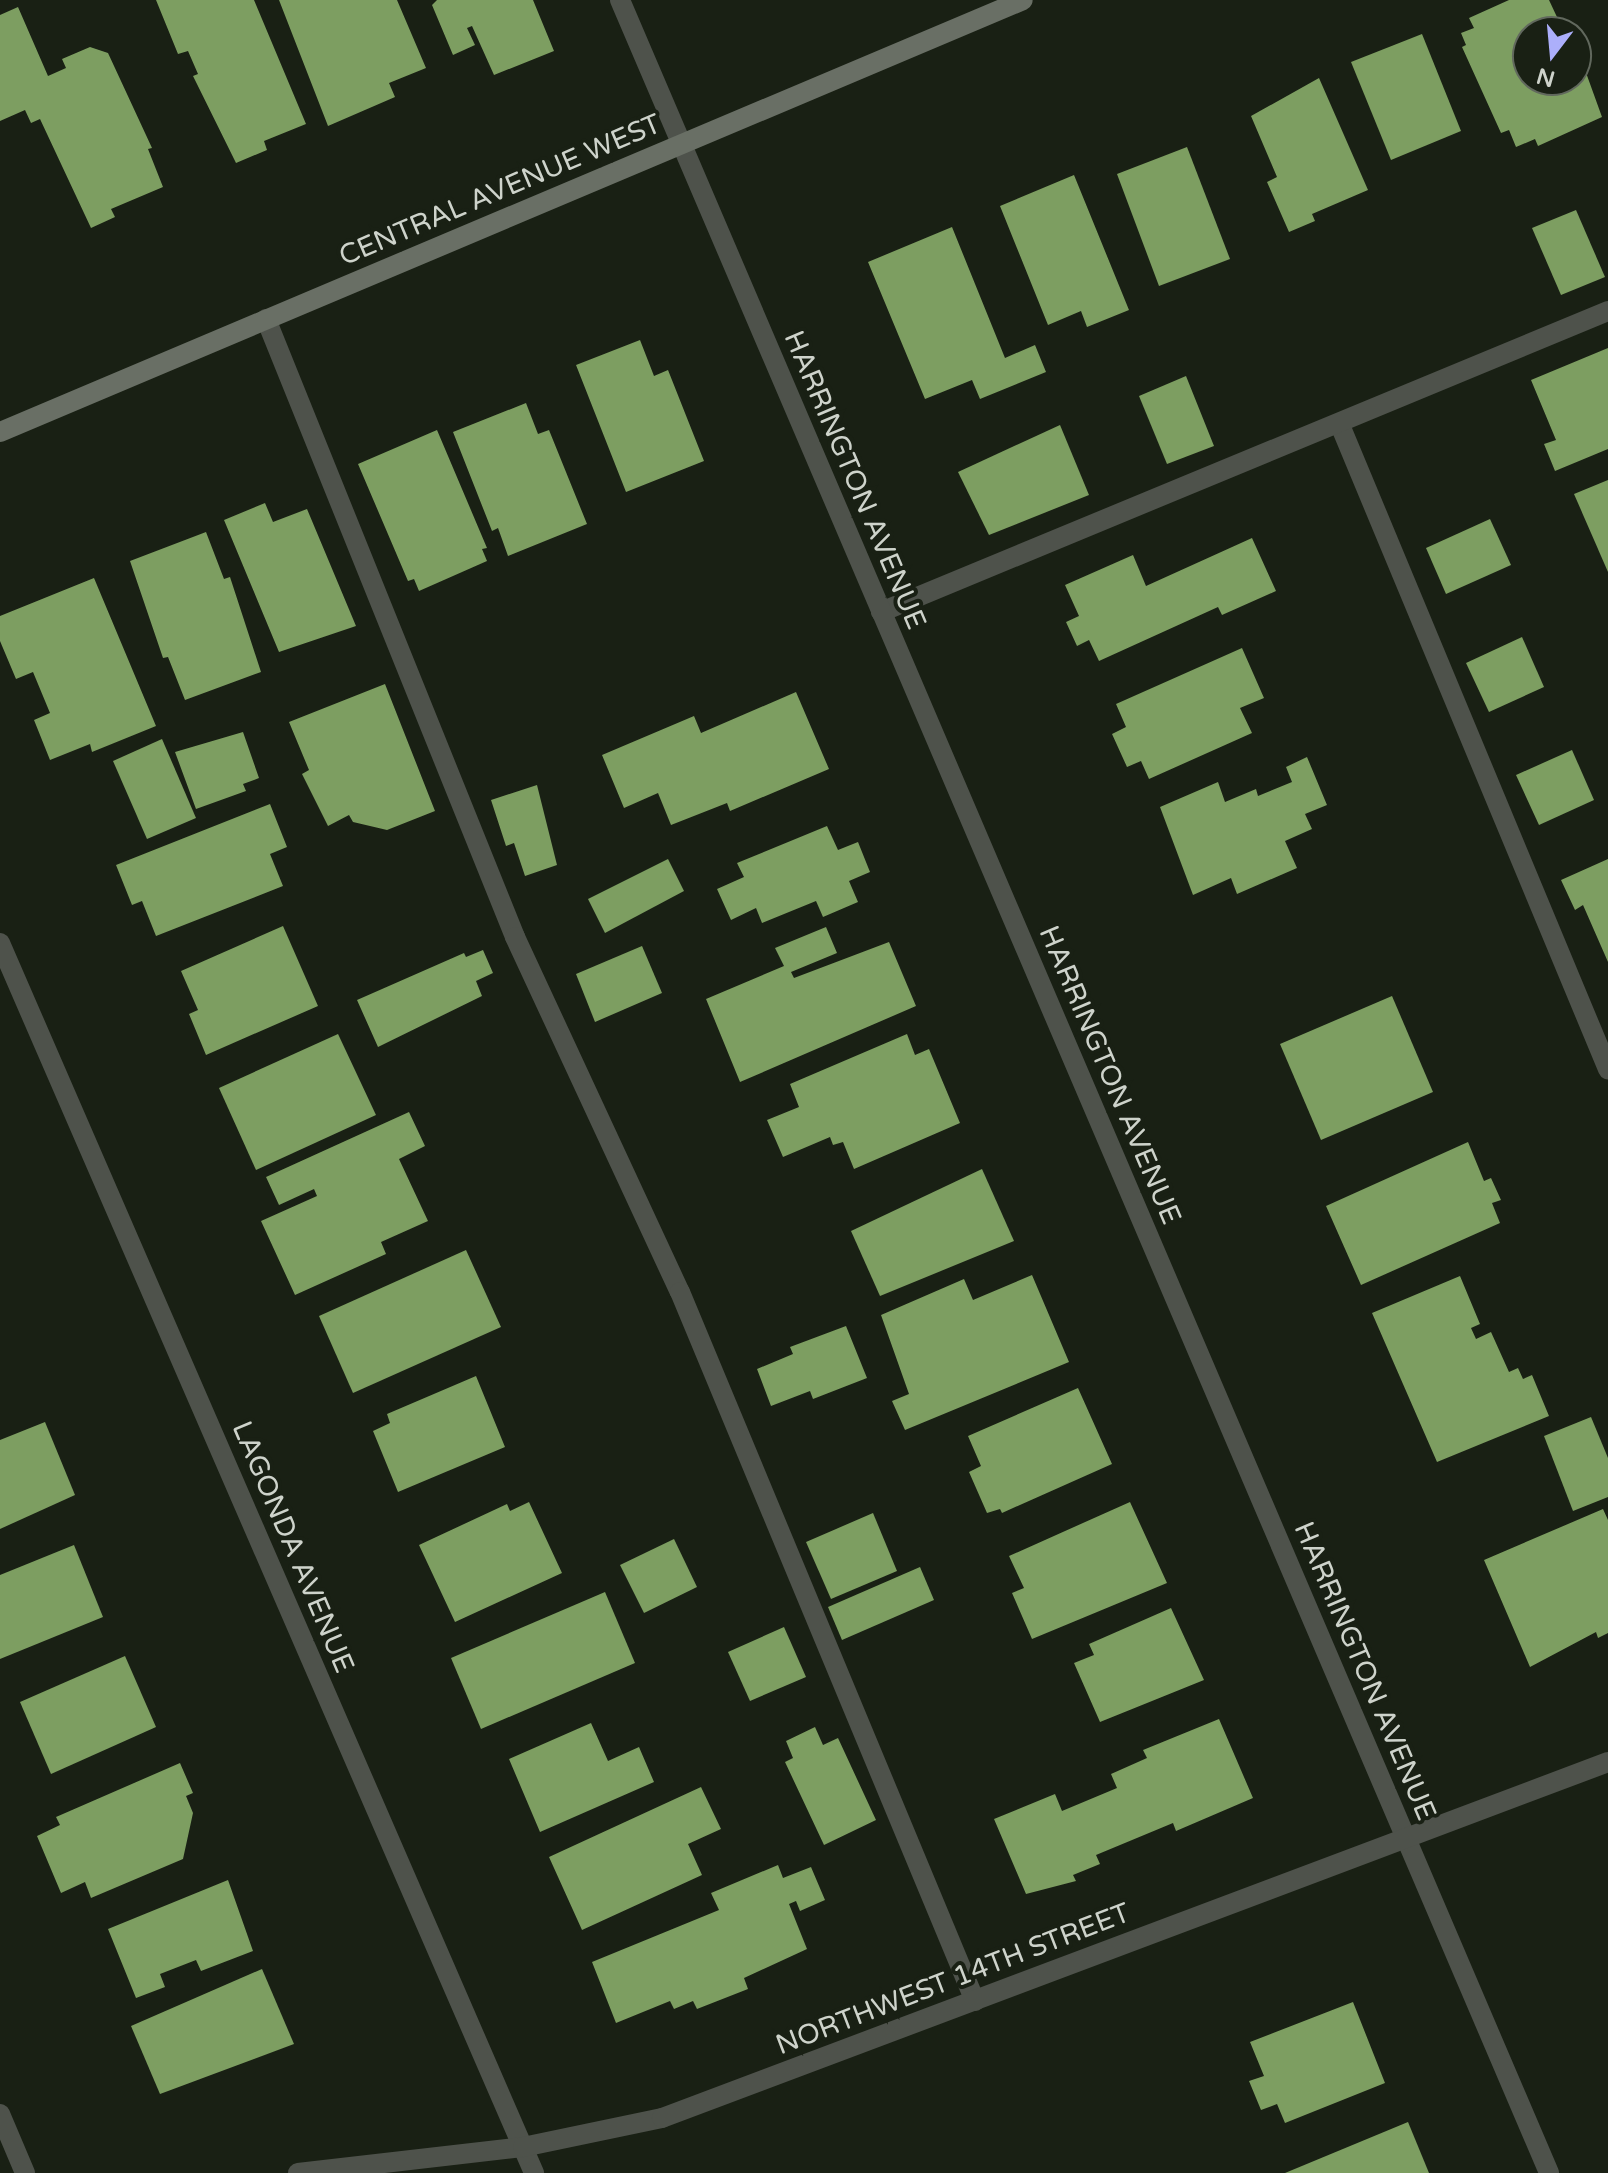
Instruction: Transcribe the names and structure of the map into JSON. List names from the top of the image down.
{
  "streets": {
    "street": [
      "CENTRAL AVENUE WEST",
      "HARRINGTON AVENUE",
      "LAGONDA AVENUE",
      "NORTHWEST 14TH STREET"
    ]
  },
  "crossings": [
    ["CENTRAL AVENUE WEST", "HARRINGTON AVENUE"],
    ["HARRINGTON AVENUE", "NORTHWEST 14TH STREET"],
    ["LAGONDA AVENUE", "NORTHWEST 14TH STREET"]
  ],
  "north": "bottom"
}
